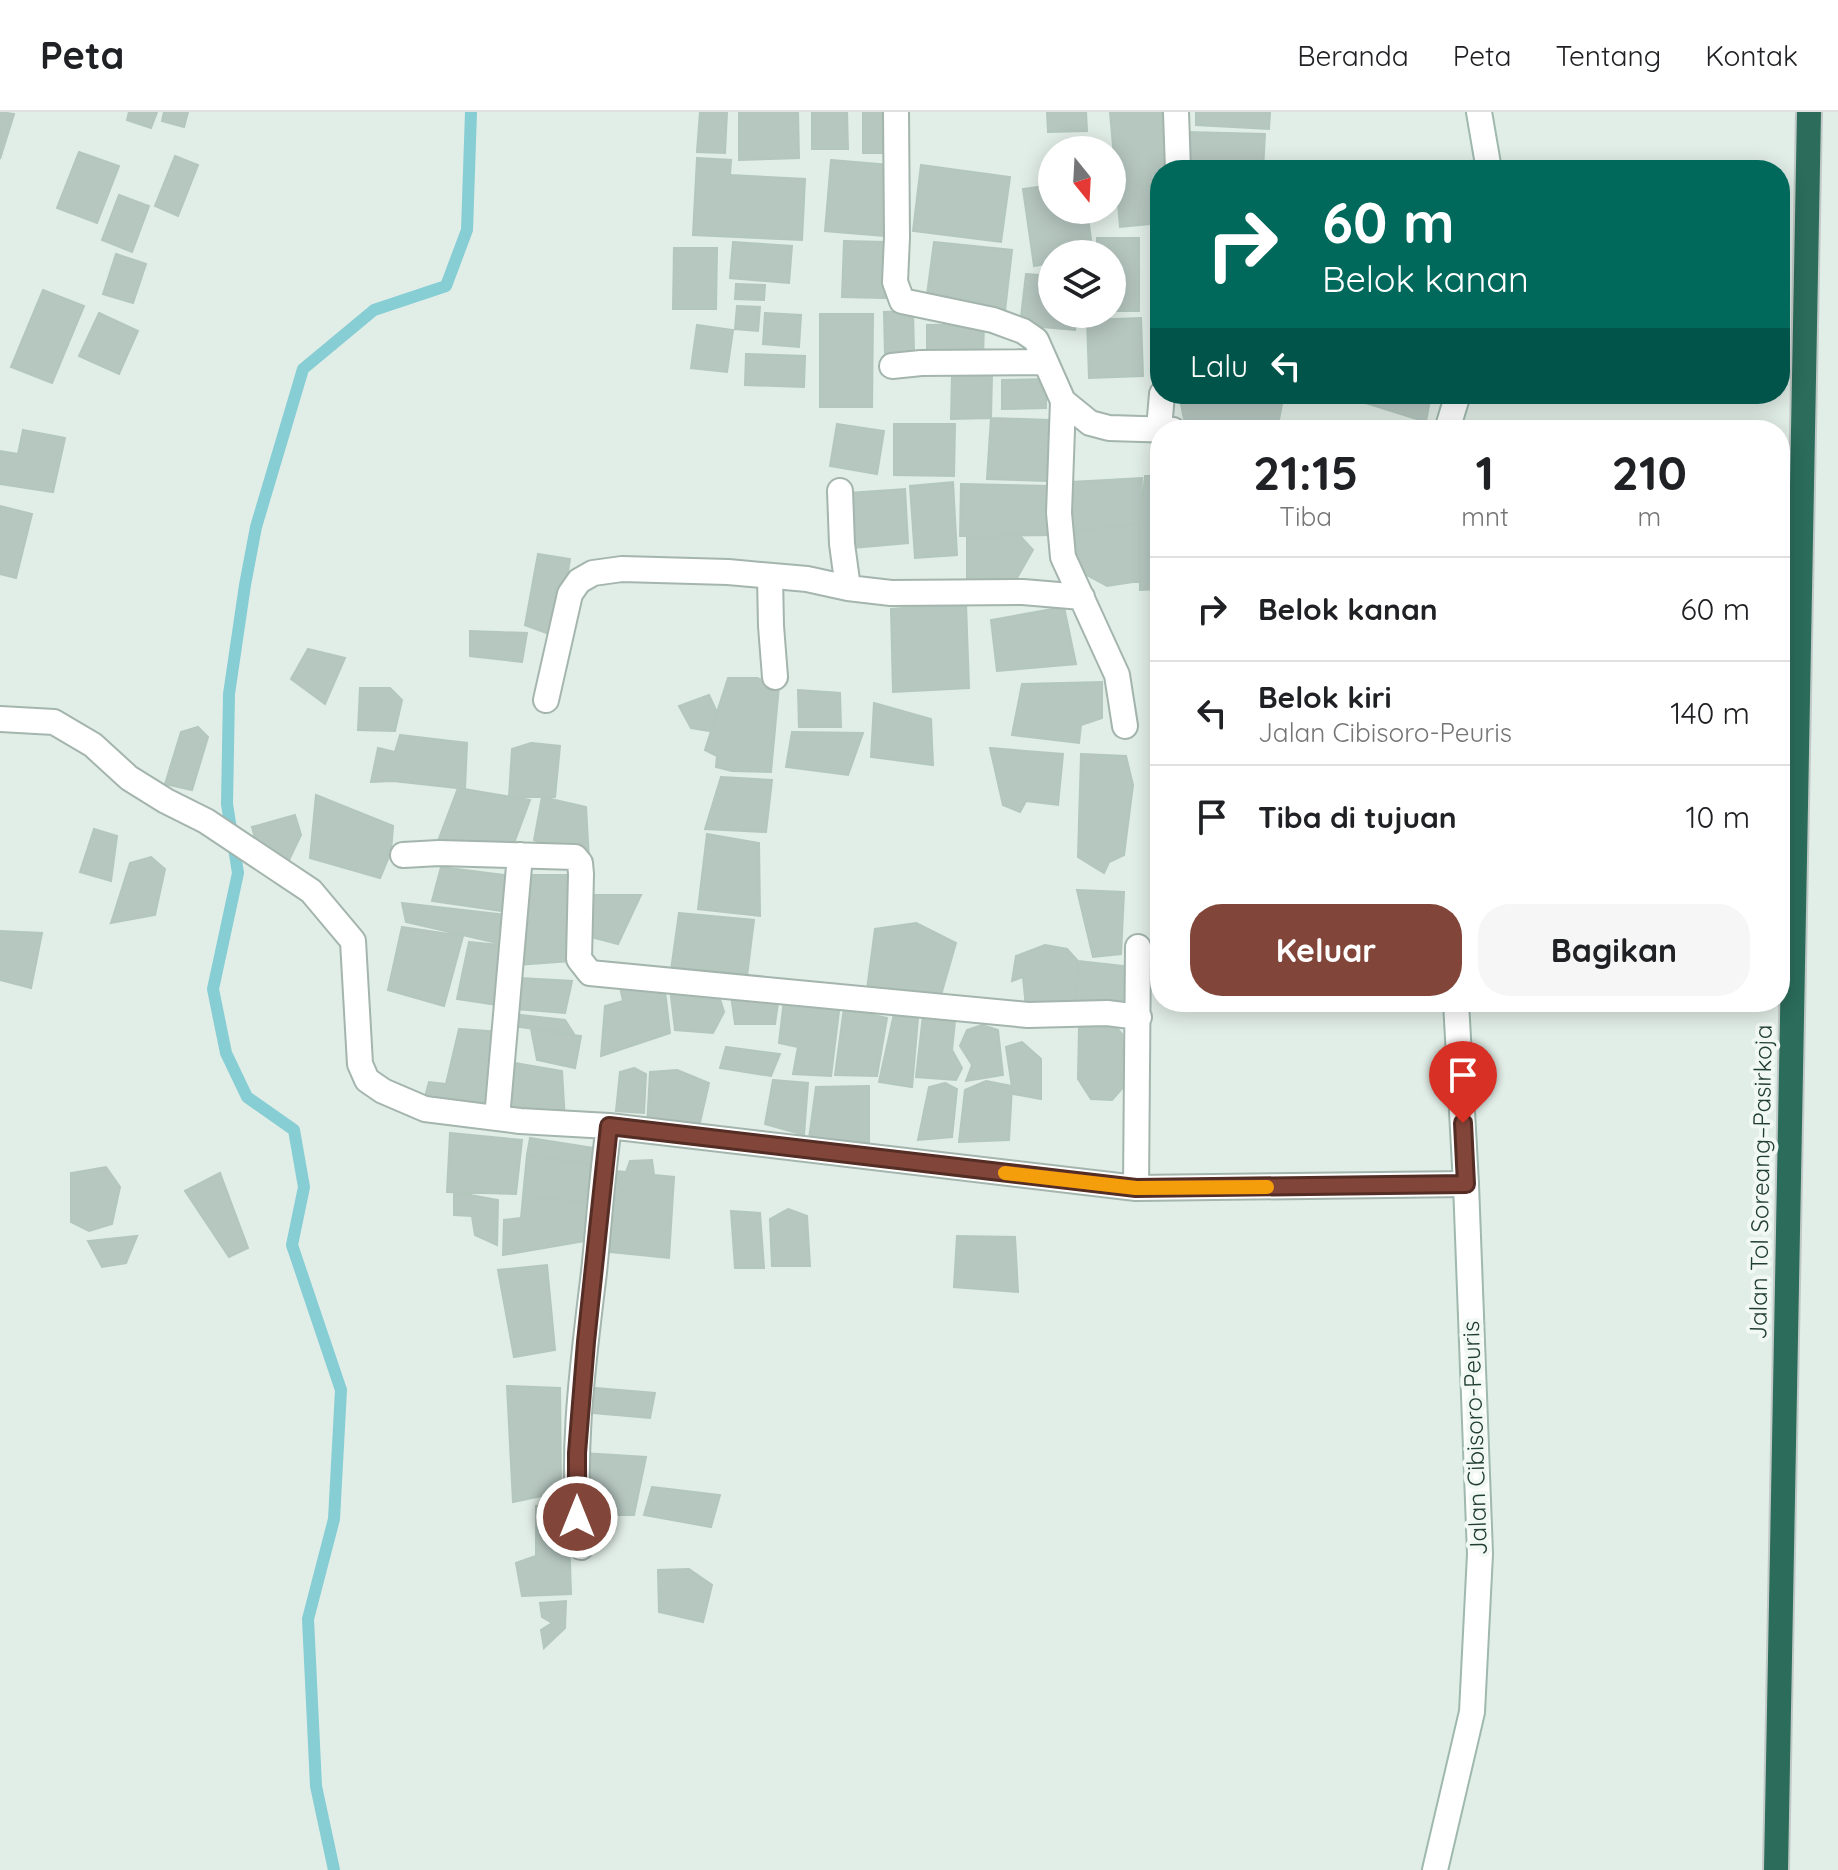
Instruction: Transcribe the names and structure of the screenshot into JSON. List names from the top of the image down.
{
  "streets": {
    "highway": ["Jalan Tol Soreang–Pasirkoja"],
    "street": ["Jalan Cibisoro-Peuris"]
  },
  "north": "bottom",
  "page": {
    "header": "Peta",
    "nav": [
      "Beranda",
      "Peta",
      "Tentang",
      "Kontak"
    ],
    "turn": ["60 m", "Belok kanan"],
    "then": "Lalu",
    "eta": [
      "21:15",
      "Tiba",
      "1",
      "mnt",
      "210",
      "m"
    ],
    "list": [
      {
        "name": "Belok kanan",
        "value": "60 m"
      },
      {
        "name": "Belok kiri",
        "note": "Jalan Cibisoro-Peuris",
        "value": "140 m"
      },
      {
        "name": "Tiba di tujuan",
        "value": "10 m"
      }
    ],
    "buttons": ["Keluar", "Bagikan"]
  }
}
